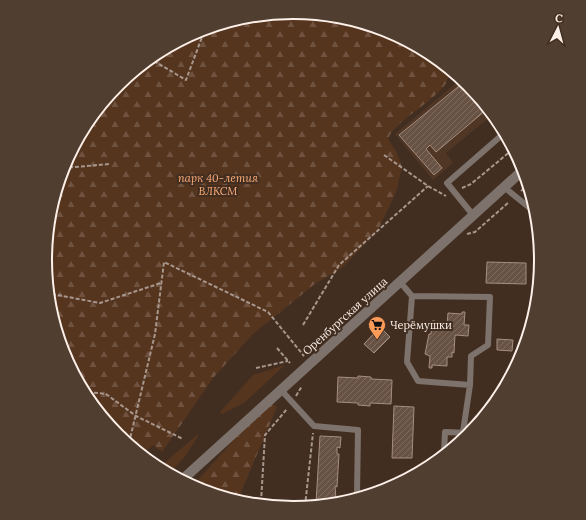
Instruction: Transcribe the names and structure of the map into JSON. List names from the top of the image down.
{
  "streets": {
    "street": ["Оренбургская улица"]
  },
  "parks": ["парк 40-летия ВЛКСМ"],
  "places": {
    "supermarket": ["Черёмушки"]
  },
  "north": "top"
}
